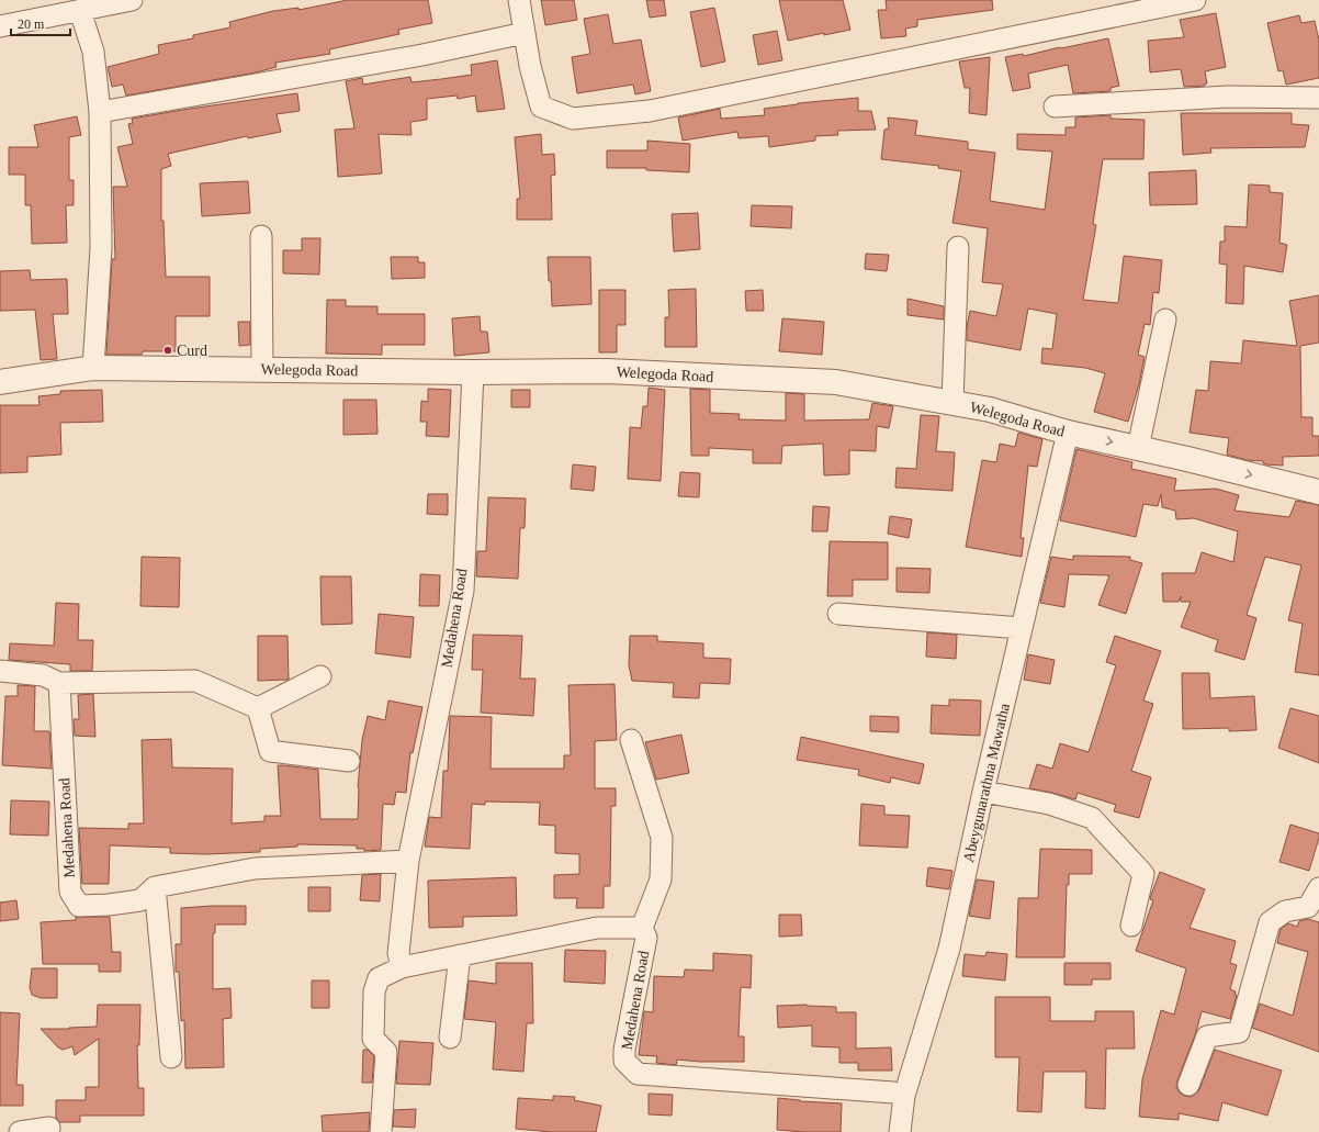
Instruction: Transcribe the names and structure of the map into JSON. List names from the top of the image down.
{
  "streets": {
    "street": ["Welegoda Road", "Medahena Road", "Abeygunarathna Mawatha"]
  },
  "crossings": [
    ["Welegoda Road", "Medahena Road"],
    ["Welegoda Road", "Abeygunarathna Mawatha"],
    ["Medahena Road", "Abeygunarathna Mawatha"]
  ],
  "places": ["Curd"],
  "scale_bar": "20 m"
}
